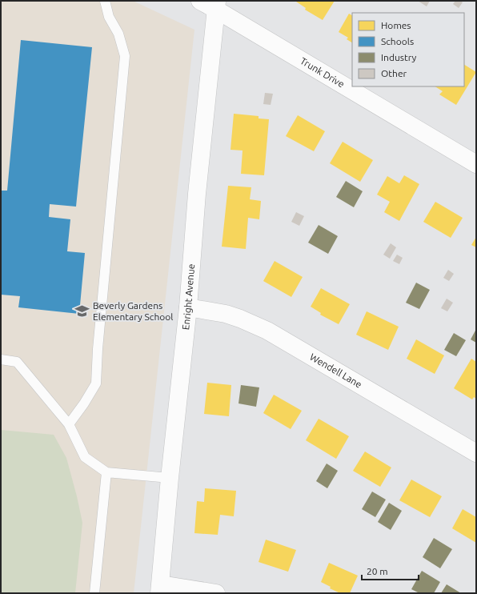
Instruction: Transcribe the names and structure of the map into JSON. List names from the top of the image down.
{
  "streets": {
    "street": ["Trunk Drive", "Enright Avenue", "Wendell Lane"]
  },
  "crossings": [
    ["Trunk Drive", "Enright Avenue"],
    ["Enright Avenue", "Wendell Lane"]
  ],
  "places": {
    "school or university": ["Beverly Gardens Elementary School"]
  },
  "legend": [
    "Homes",
    "Schools",
    "Industry",
    "Other"
  ],
  "scale_bar": "20 m"
}
